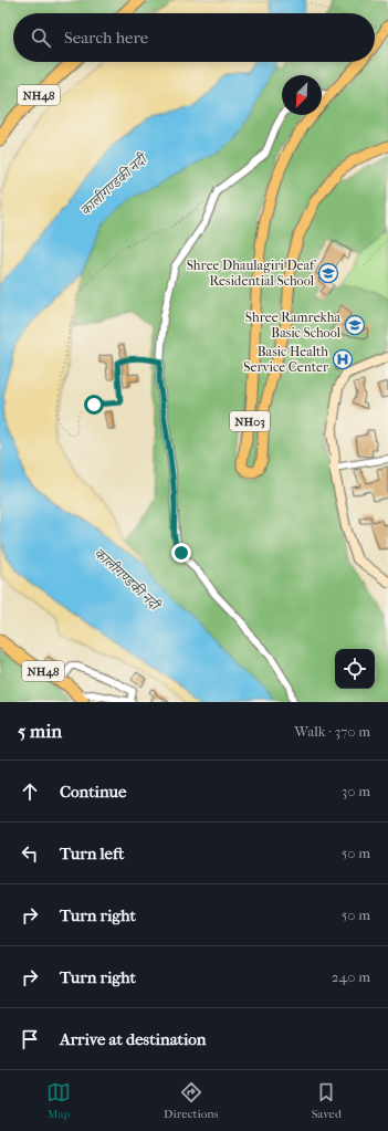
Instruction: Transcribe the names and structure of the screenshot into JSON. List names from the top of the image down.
{
  "streets": {
    "highway": ["NH48"],
    "main road": ["NH03"]
  },
  "water": ["कालीगण्डकी नदी"],
  "places": {
    "school or university": ["Shree Dhaulagiri Deaf Residential School", "Shree Ramrekha Basic School"],
    "hospital": ["Basic Health Service Center"]
  },
  "north": "bottom left",
  "page": {
    "search": "Search here",
    "heading": ["5 min", "Walk · 370 m"],
    "list": [
      ["Continue", "30 m"],
      ["Turn left", "50 m"],
      ["Turn right", "50 m"],
      ["Turn right", "240 m"],
      "Arrive at destination"
    ],
    "nav": ["Map", "Directions", "Saved"]
  }
}
